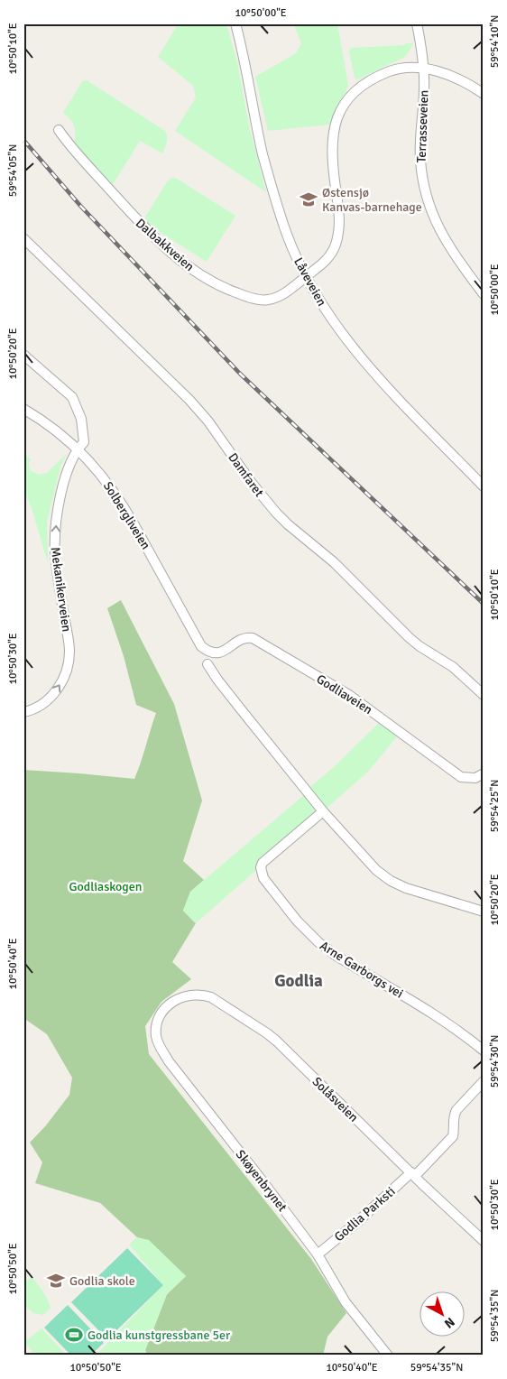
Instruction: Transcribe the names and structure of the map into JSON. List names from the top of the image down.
{
  "streets": {
    "street": [
      "Terrasseveien",
      "Dalbakkveien",
      "Låveveien",
      "Damfaret",
      "Solbergliveien",
      "Mekanikerveien",
      "Godliaveien",
      "Arne Garborgs vei",
      "Solåsveien",
      "Skøyenbrynet",
      "Godlia Parksti"
    ]
  },
  "crossings": [
    ["Terrasseveien", "Dalbakkveien"],
    ["Dalbakkveien", "Låveveien"],
    ["Solbergliveien", "Mekanikerveien"],
    ["Solbergliveien", "Godliaveien"],
    ["Solåsveien", "Skøyenbrynet"],
    ["Solåsveien", "Godlia Parksti"],
    ["Skøyenbrynet", "Godlia Parksti"]
  ],
  "one_way": ["Mekanikerveien"],
  "districts": ["Godlia"],
  "parks": ["Godliaskogen"],
  "places": {
    "school or university": ["Østensjø Kanvas-barnehage", "Godlia skole"],
    "sports": ["Godlia kunstgressbane 5er"]
  },
  "north": "bottom right",
  "coordinates": [
    "10°50'00\"E",
    "59°54'10\"N",
    "10°50'10\"E",
    "59°54'05\"N",
    "10°50'20\"E",
    "10°50'30\"E",
    "59°54'25\"N",
    "10°50'40\"E",
    "59°54'30\"N",
    "10°50'50\"E",
    "59°54'35\"N"
  ]
}
